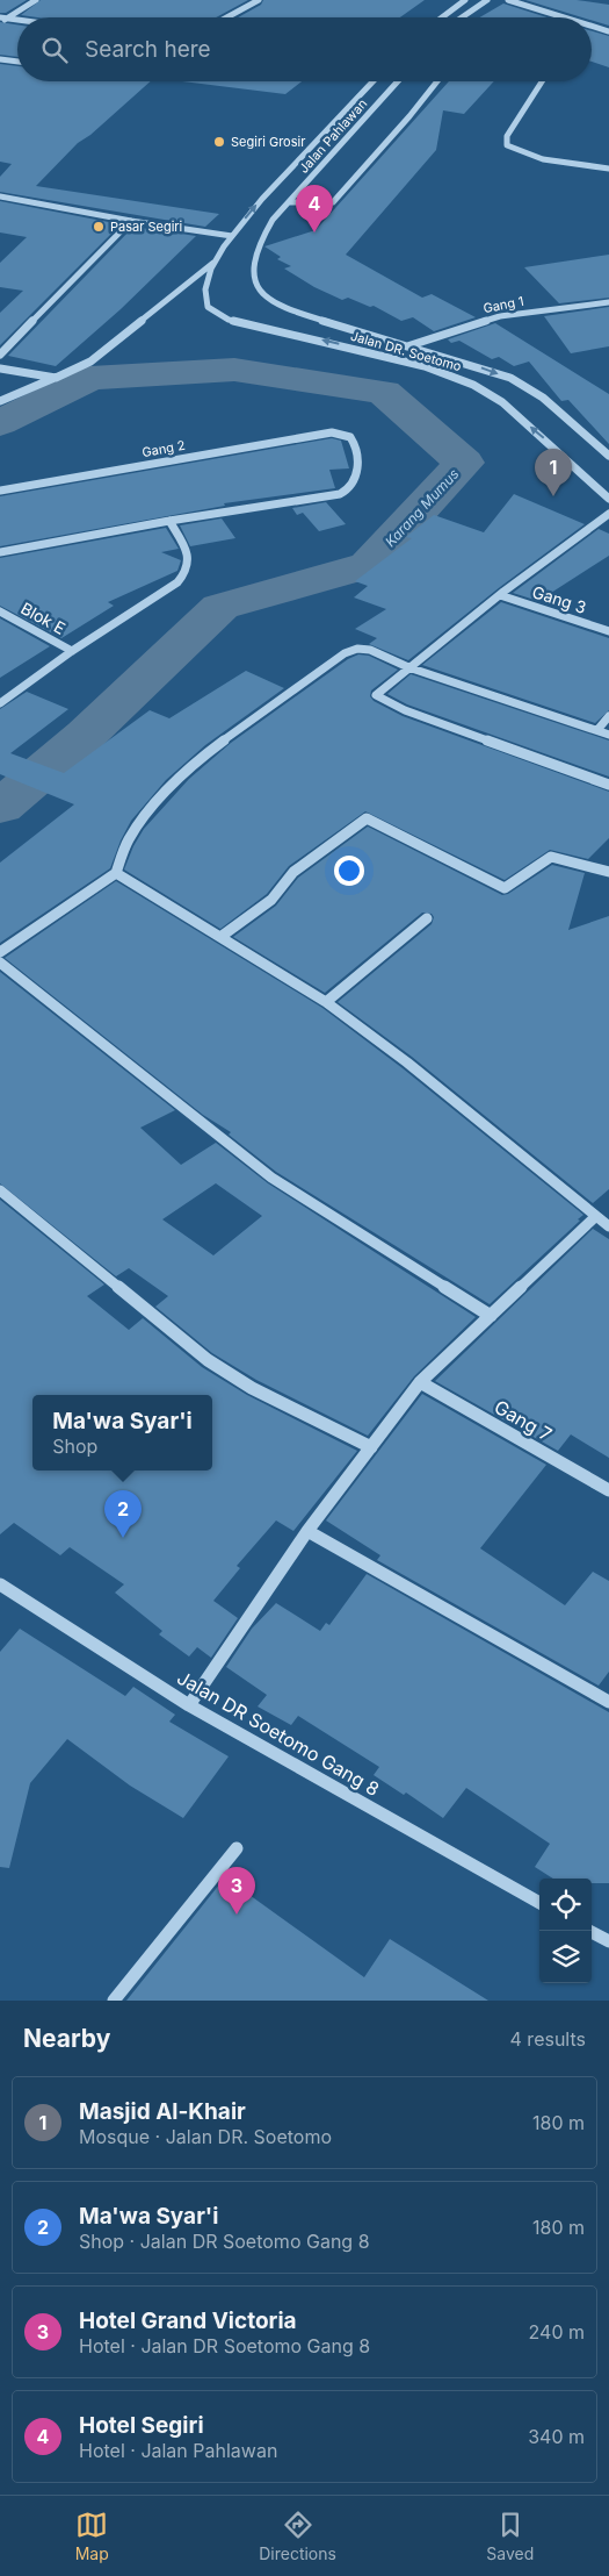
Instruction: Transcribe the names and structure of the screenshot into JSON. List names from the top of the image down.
{
  "streets": {
    "street": [
      "Jalan Pahlawan",
      "Gang 1",
      "Jalan DR. Soetomo",
      "Gang 2",
      "Gang 3",
      "Blok E",
      "Gang 7",
      "Jalan DR Soetomo Gang 8"
    ]
  },
  "crossings": [
    ["Jalan Pahlawan", "Jalan DR. Soetomo"],
    ["Gang 1", "Jalan DR. Soetomo"]
  ],
  "water": ["Karang Mumus"],
  "places": ["Segiri Grosir", "Pasar Segiri"],
  "page": {
    "search": "Search here",
    "pins": [
      "4",
      "1",
      "2",
      "3"
    ],
    "popup": ["Ma'wa Syar'i", "Shop"],
    "heading": ["Nearby", "4 results"],
    "list": [
      {
        "mark": "1",
        "name": "Masjid Al-Khair",
        "note": "Mosque · Jalan DR. Soetomo",
        "value": "180 m"
      },
      {
        "mark": "2",
        "name": "Ma'wa Syar'i",
        "note": "Shop · Jalan DR Soetomo Gang 8",
        "value": "180 m"
      },
      {
        "mark": "3",
        "name": "Hotel Grand Victoria",
        "note": "Hotel · Jalan DR Soetomo Gang 8",
        "value": "240 m"
      },
      {
        "mark": "4",
        "name": "Hotel Segiri",
        "note": "Hotel · Jalan Pahlawan",
        "value": "340 m"
      }
    ],
    "nav": ["Map", "Directions", "Saved"]
  }
}
